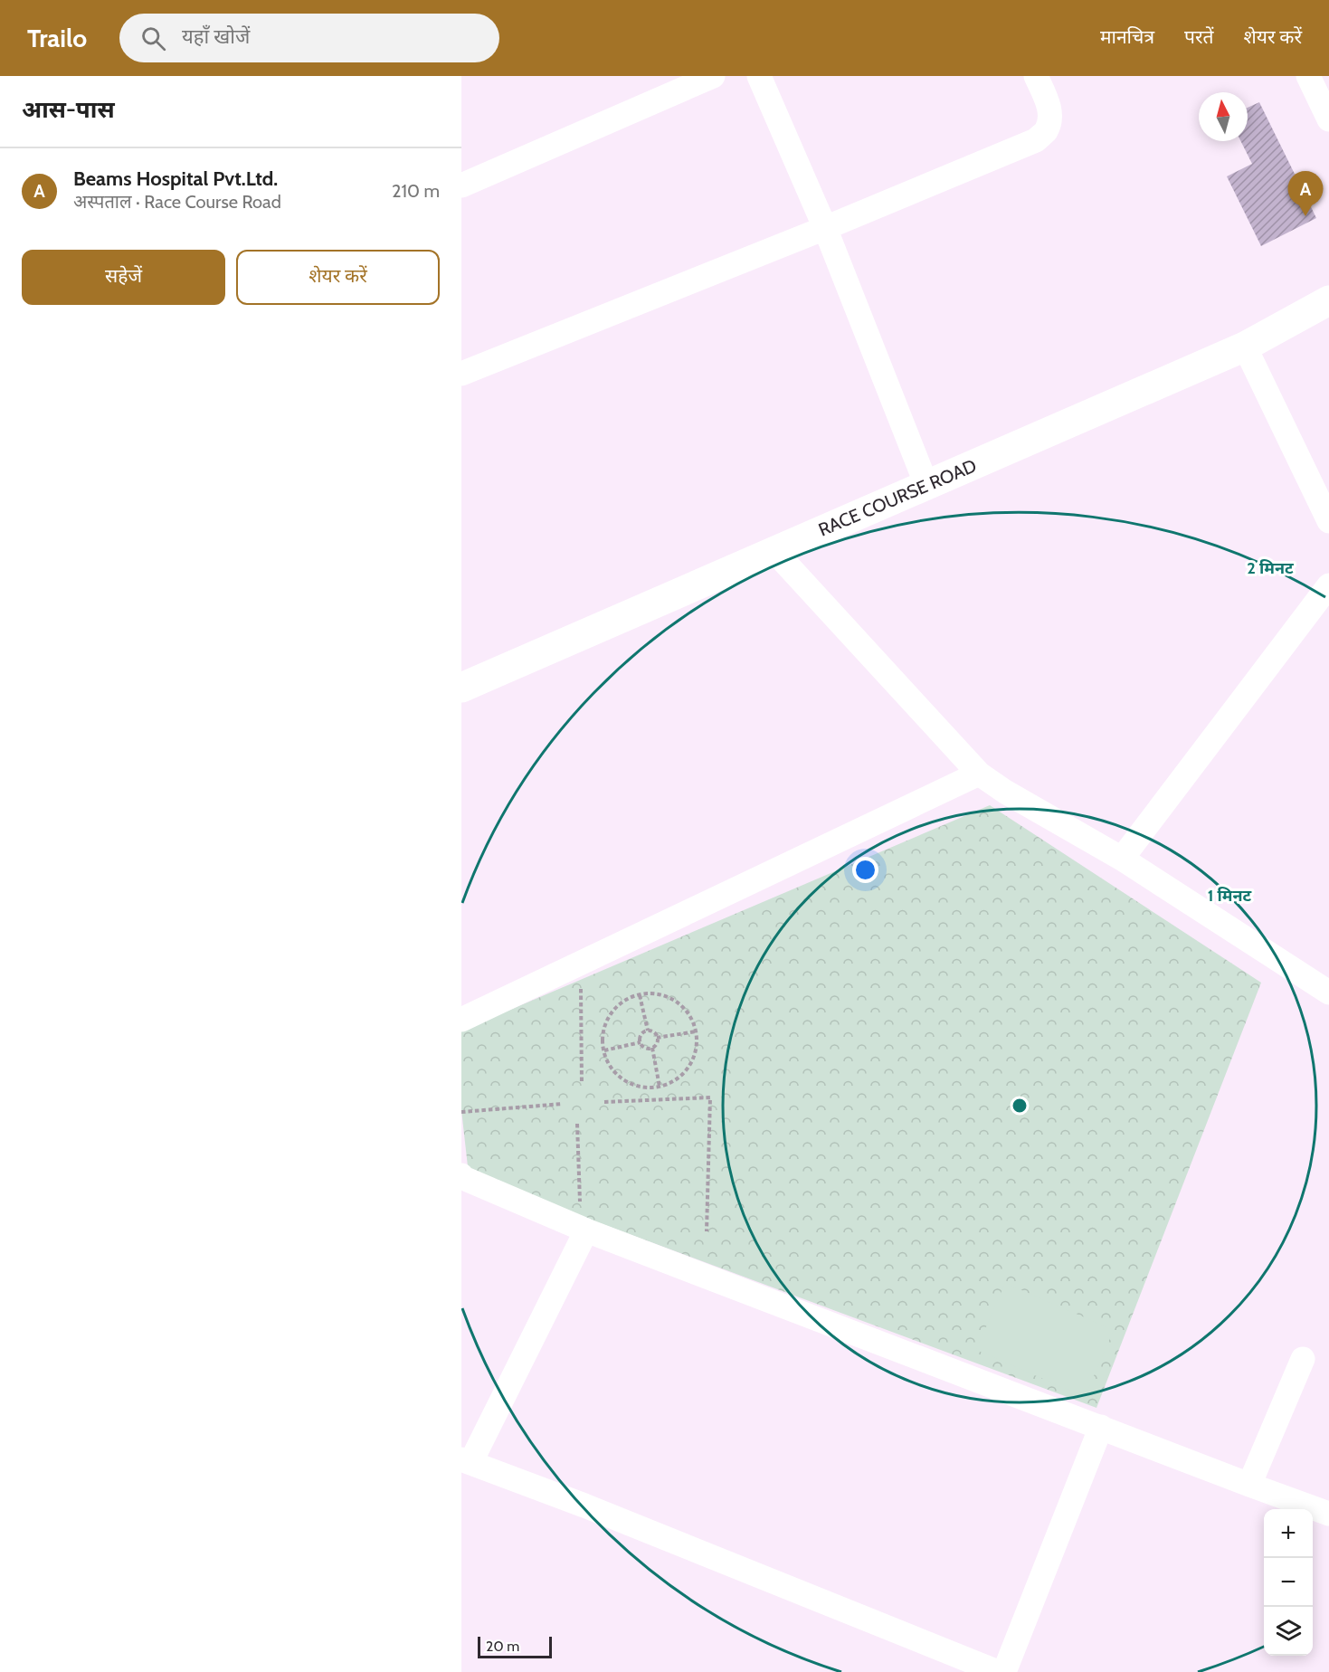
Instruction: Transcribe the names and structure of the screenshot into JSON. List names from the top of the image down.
{
  "streets": {
    "street": ["RACE COURSE ROAD"]
  },
  "scale_bar": "20 m",
  "north": "top",
  "page": {
    "header": "Trailo",
    "search": "यहाँ खोजें",
    "nav": ["मानचित्र", "परतें", "शेयर करें"],
    "heading": "आस-पास",
    "list": [
      {
        "mark": "A",
        "name": "Beams Hospital Pvt.Ltd.",
        "note": "अस्पताल · Race Course Road",
        "value": "210 m"
      }
    ],
    "pins": "A",
    "buttons": ["सहेजें", "शेयर करें"],
    "map_buttons": ["+", "−"],
    "scale": "20 m"
  },
  "rings": ["2 मिनट", "1 मिनट"]
}
